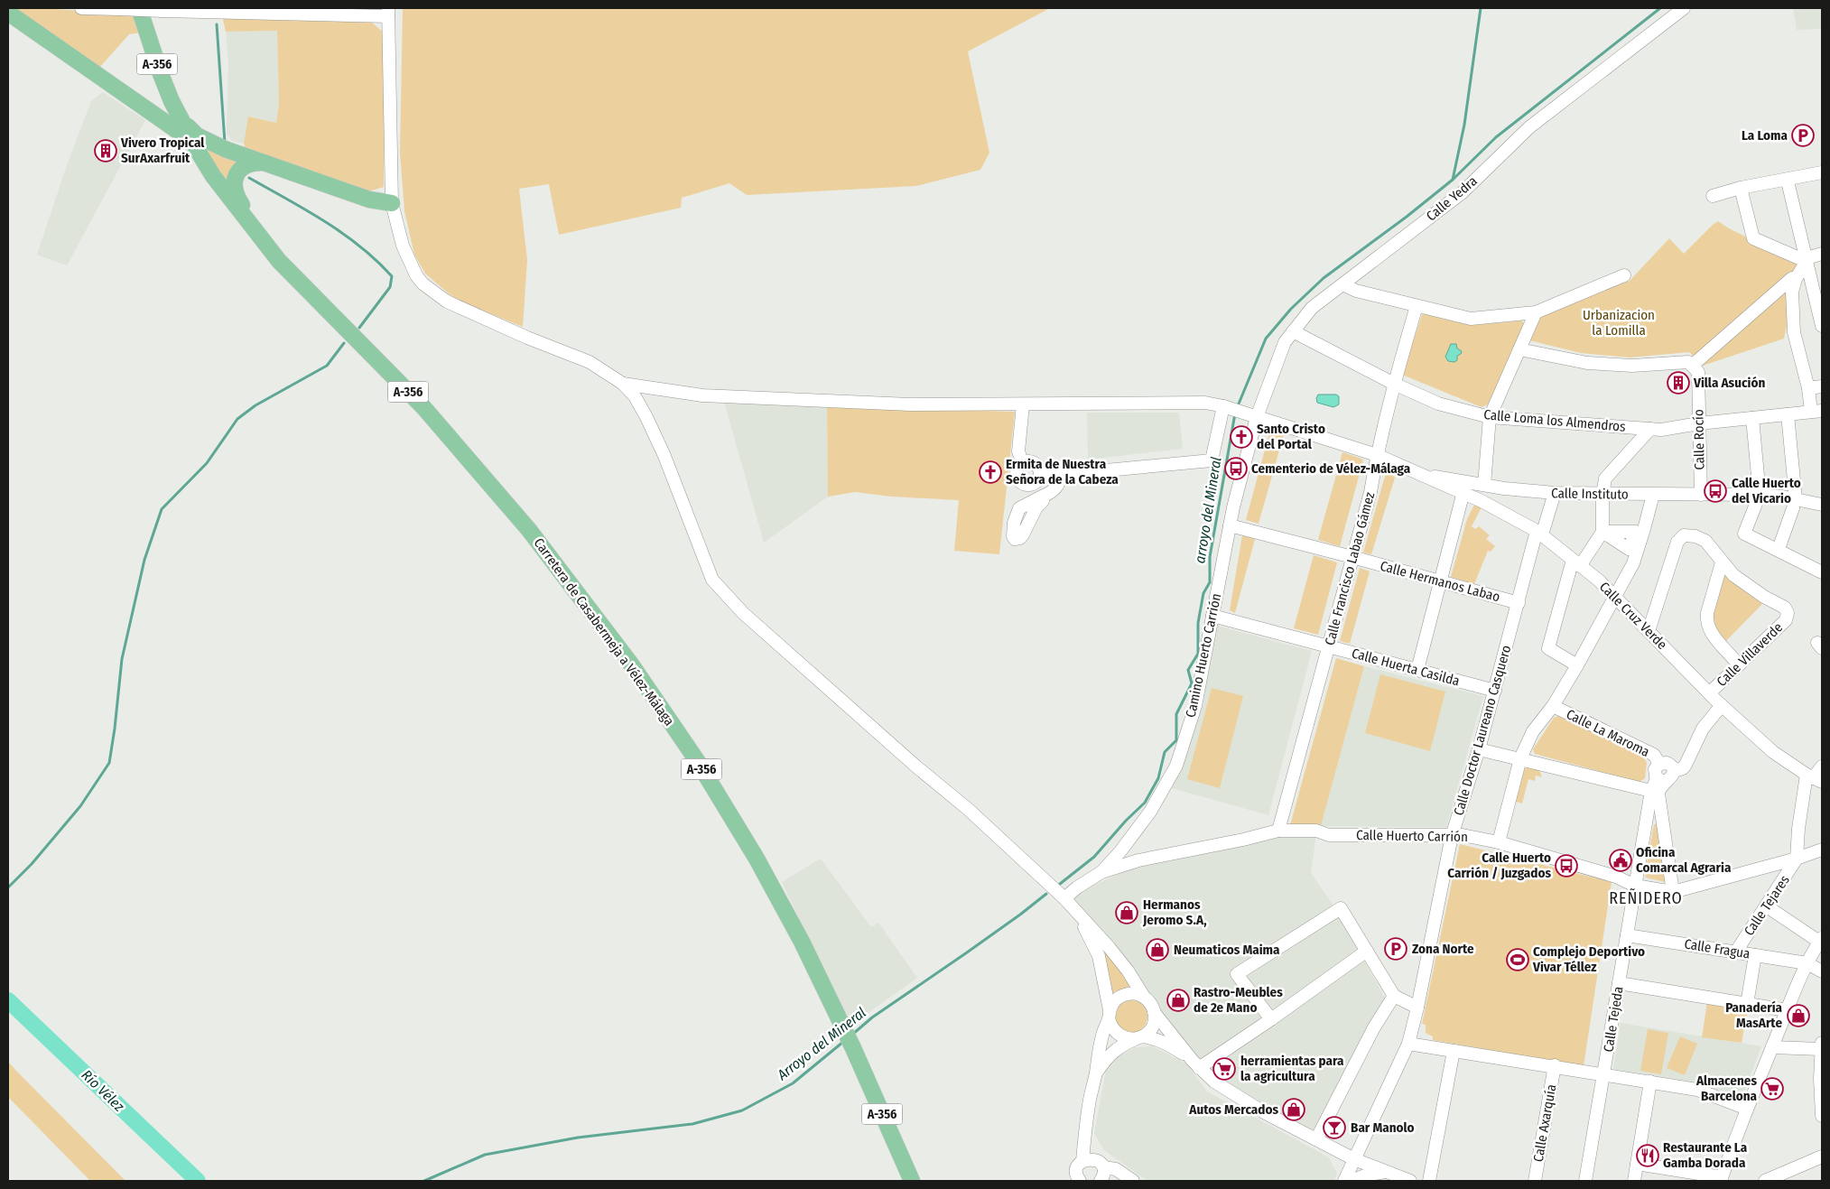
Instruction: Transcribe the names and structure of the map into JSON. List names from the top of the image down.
{
  "streets": {
    "main road": ["A-356", "Carretera de Casabermeja a Vélez-Málaga"],
    "street": [
      "Calle Yedra",
      "Calle Loma los Almendros",
      "Calle Rocío",
      "Calle Instituto",
      "Calle Francisco Labao Gámez",
      "Calle Hermanos Labao",
      "Calle Cruz Verde",
      "Calle Villaverde",
      "Camino Huerto Carrión",
      "Calle Huerta Casilda",
      "Calle Doctor Laureano Casquero",
      "Calle La Maroma",
      "Calle Huerto Carrión",
      "Calle Tejares",
      "Calle Fragua",
      "Calle Tejeda",
      "Calle Axarquía"
    ]
  },
  "crossings": [
    ["A-356", "Carretera de Casabermeja a Vélez-Málaga"],
    ["Calle Yedra", "Calle Loma los Almendros"],
    ["Calle Yedra", "Calle Cruz Verde"],
    ["Calle Yedra", "Camino Huerto Carrión"],
    ["Calle Loma los Almendros", "Calle Rocío"],
    ["Calle Loma los Almendros", "Calle Francisco Labao Gámez"],
    ["Calle Rocío", "Calle Instituto"],
    ["Calle Instituto", "Calle Cruz Verde"],
    ["Calle Instituto", "Calle Doctor Laureano Casquero"],
    ["Calle Francisco Labao Gámez", "Calle Hermanos Labao"],
    ["Calle Francisco Labao Gámez", "Calle Cruz Verde"],
    ["Calle Francisco Labao Gámez", "Calle Huerta Casilda"],
    ["Calle Francisco Labao Gámez", "Calle Huerto Carrión"],
    ["Calle Hermanos Labao", "Camino Huerto Carrión"],
    ["Calle Hermanos Labao", "Calle Doctor Laureano Casquero"],
    ["Calle Cruz Verde", "Calle Villaverde"],
    ["Calle Cruz Verde", "Camino Huerto Carrión"],
    ["Calle Cruz Verde", "Calle Doctor Laureano Casquero"],
    ["Camino Huerto Carrión", "Calle Huerta Casilda"],
    ["Camino Huerto Carrión", "Calle Huerto Carrión"],
    ["Calle Huerta Casilda", "Calle Doctor Laureano Casquero"],
    ["Calle Doctor Laureano Casquero", "Calle Huerto Carrión"],
    ["Calle La Maroma", "Calle Tejeda"],
    ["Calle Huerto Carrión", "Calle Tejares"],
    ["Calle Huerto Carrión", "Calle Tejeda"],
    ["Calle Tejares", "Calle Fragua"],
    ["Calle Fragua", "Calle Tejeda"]
  ],
  "districts": ["REÑIDERO"],
  "water": ["arroyo del Mineral", "Arroyo del Mineral", "Río Vélez"],
  "parks": ["Urbanizacion la Lomilla"],
  "places": {
    "parking": ["La Loma", "Zona Norte"],
    "building": ["Vivero Tropical SurAxarfruit", "Villa Asución"],
    "church": ["Santo Cristo del Portal", "Ermita de Nuestra Señora de la Cabeza"],
    "bus stop": ["Cementerio de Vélez-Málaga", "Calle Huerto del Vicario", "Calle Huerto Carrión / Juzgados"],
    "public building": ["Oficina Comarcal Agraria"],
    "shop": [
      "Hermanos Jeromo S.A,",
      "Neumaticos Maima",
      "Rastro-Meubles de 2e Mano",
      "Panadería MasArte",
      "Autos Mercados"
    ],
    "sports": ["Complejo Deportivo Vivar Téllez"],
    "supermarket": ["herramientas para la agricultura", "Almacenes Barcelona"],
    "bar": ["Bar Manolo"],
    "restaurant": ["Restaurante La Gamba Dorada"]
  }
}
